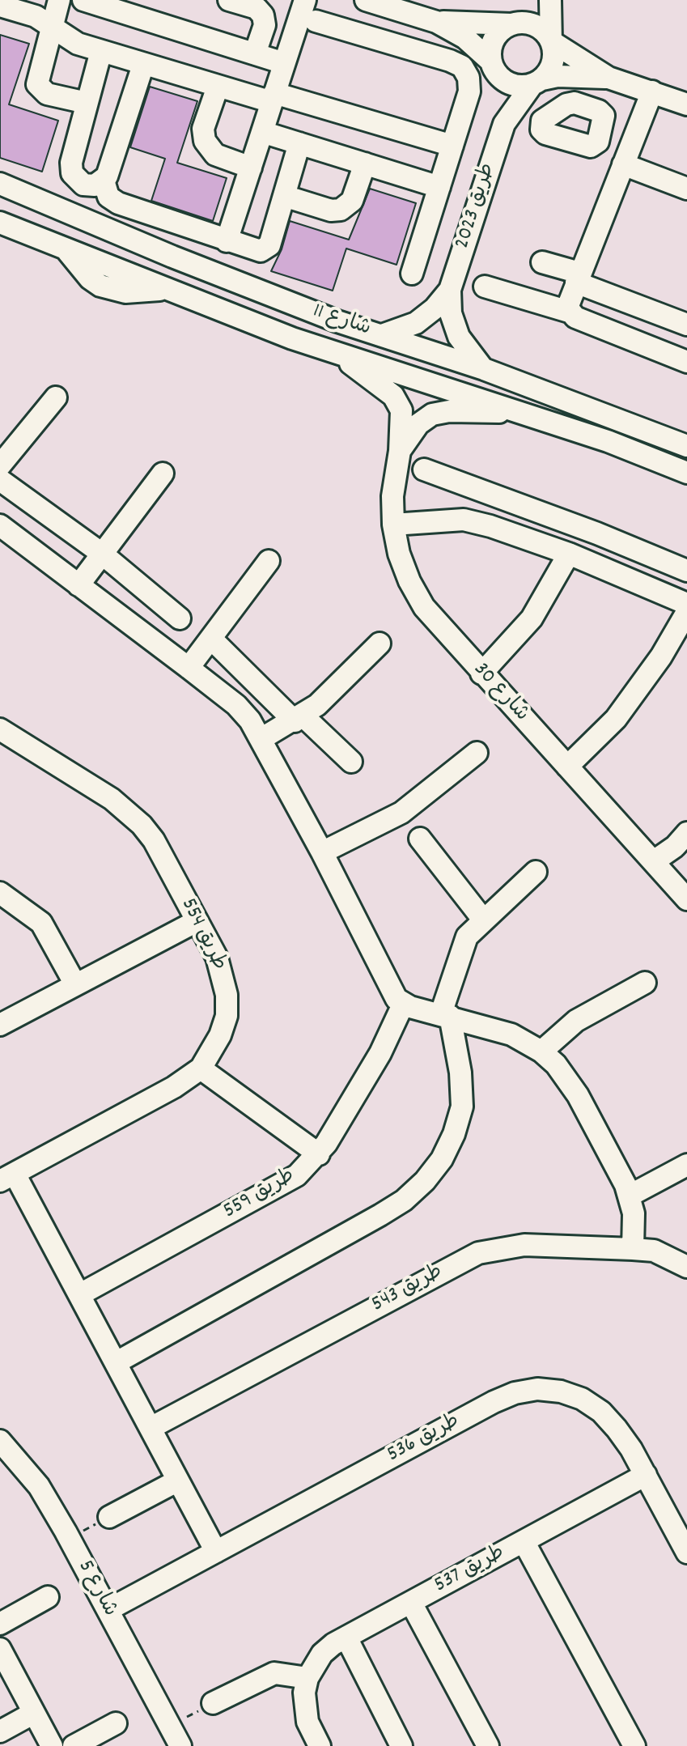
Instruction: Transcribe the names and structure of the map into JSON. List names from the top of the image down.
{
  "streets": {
    "street": [
      "طريق 2023",
      "شارع 11",
      "شارع 30",
      "طريق 554",
      "طريق 559",
      "طريق 543",
      "طريق 536",
      "طريق 537",
      "شارع 5"
    ]
  },
  "crossings": [
    ["طريق 2023", "شارع 11"],
    ["شارع 11", "شارع 30"],
    ["طريق 536", "طريق 537"],
    ["طريق 536", "شارع 5"]
  ]
}
